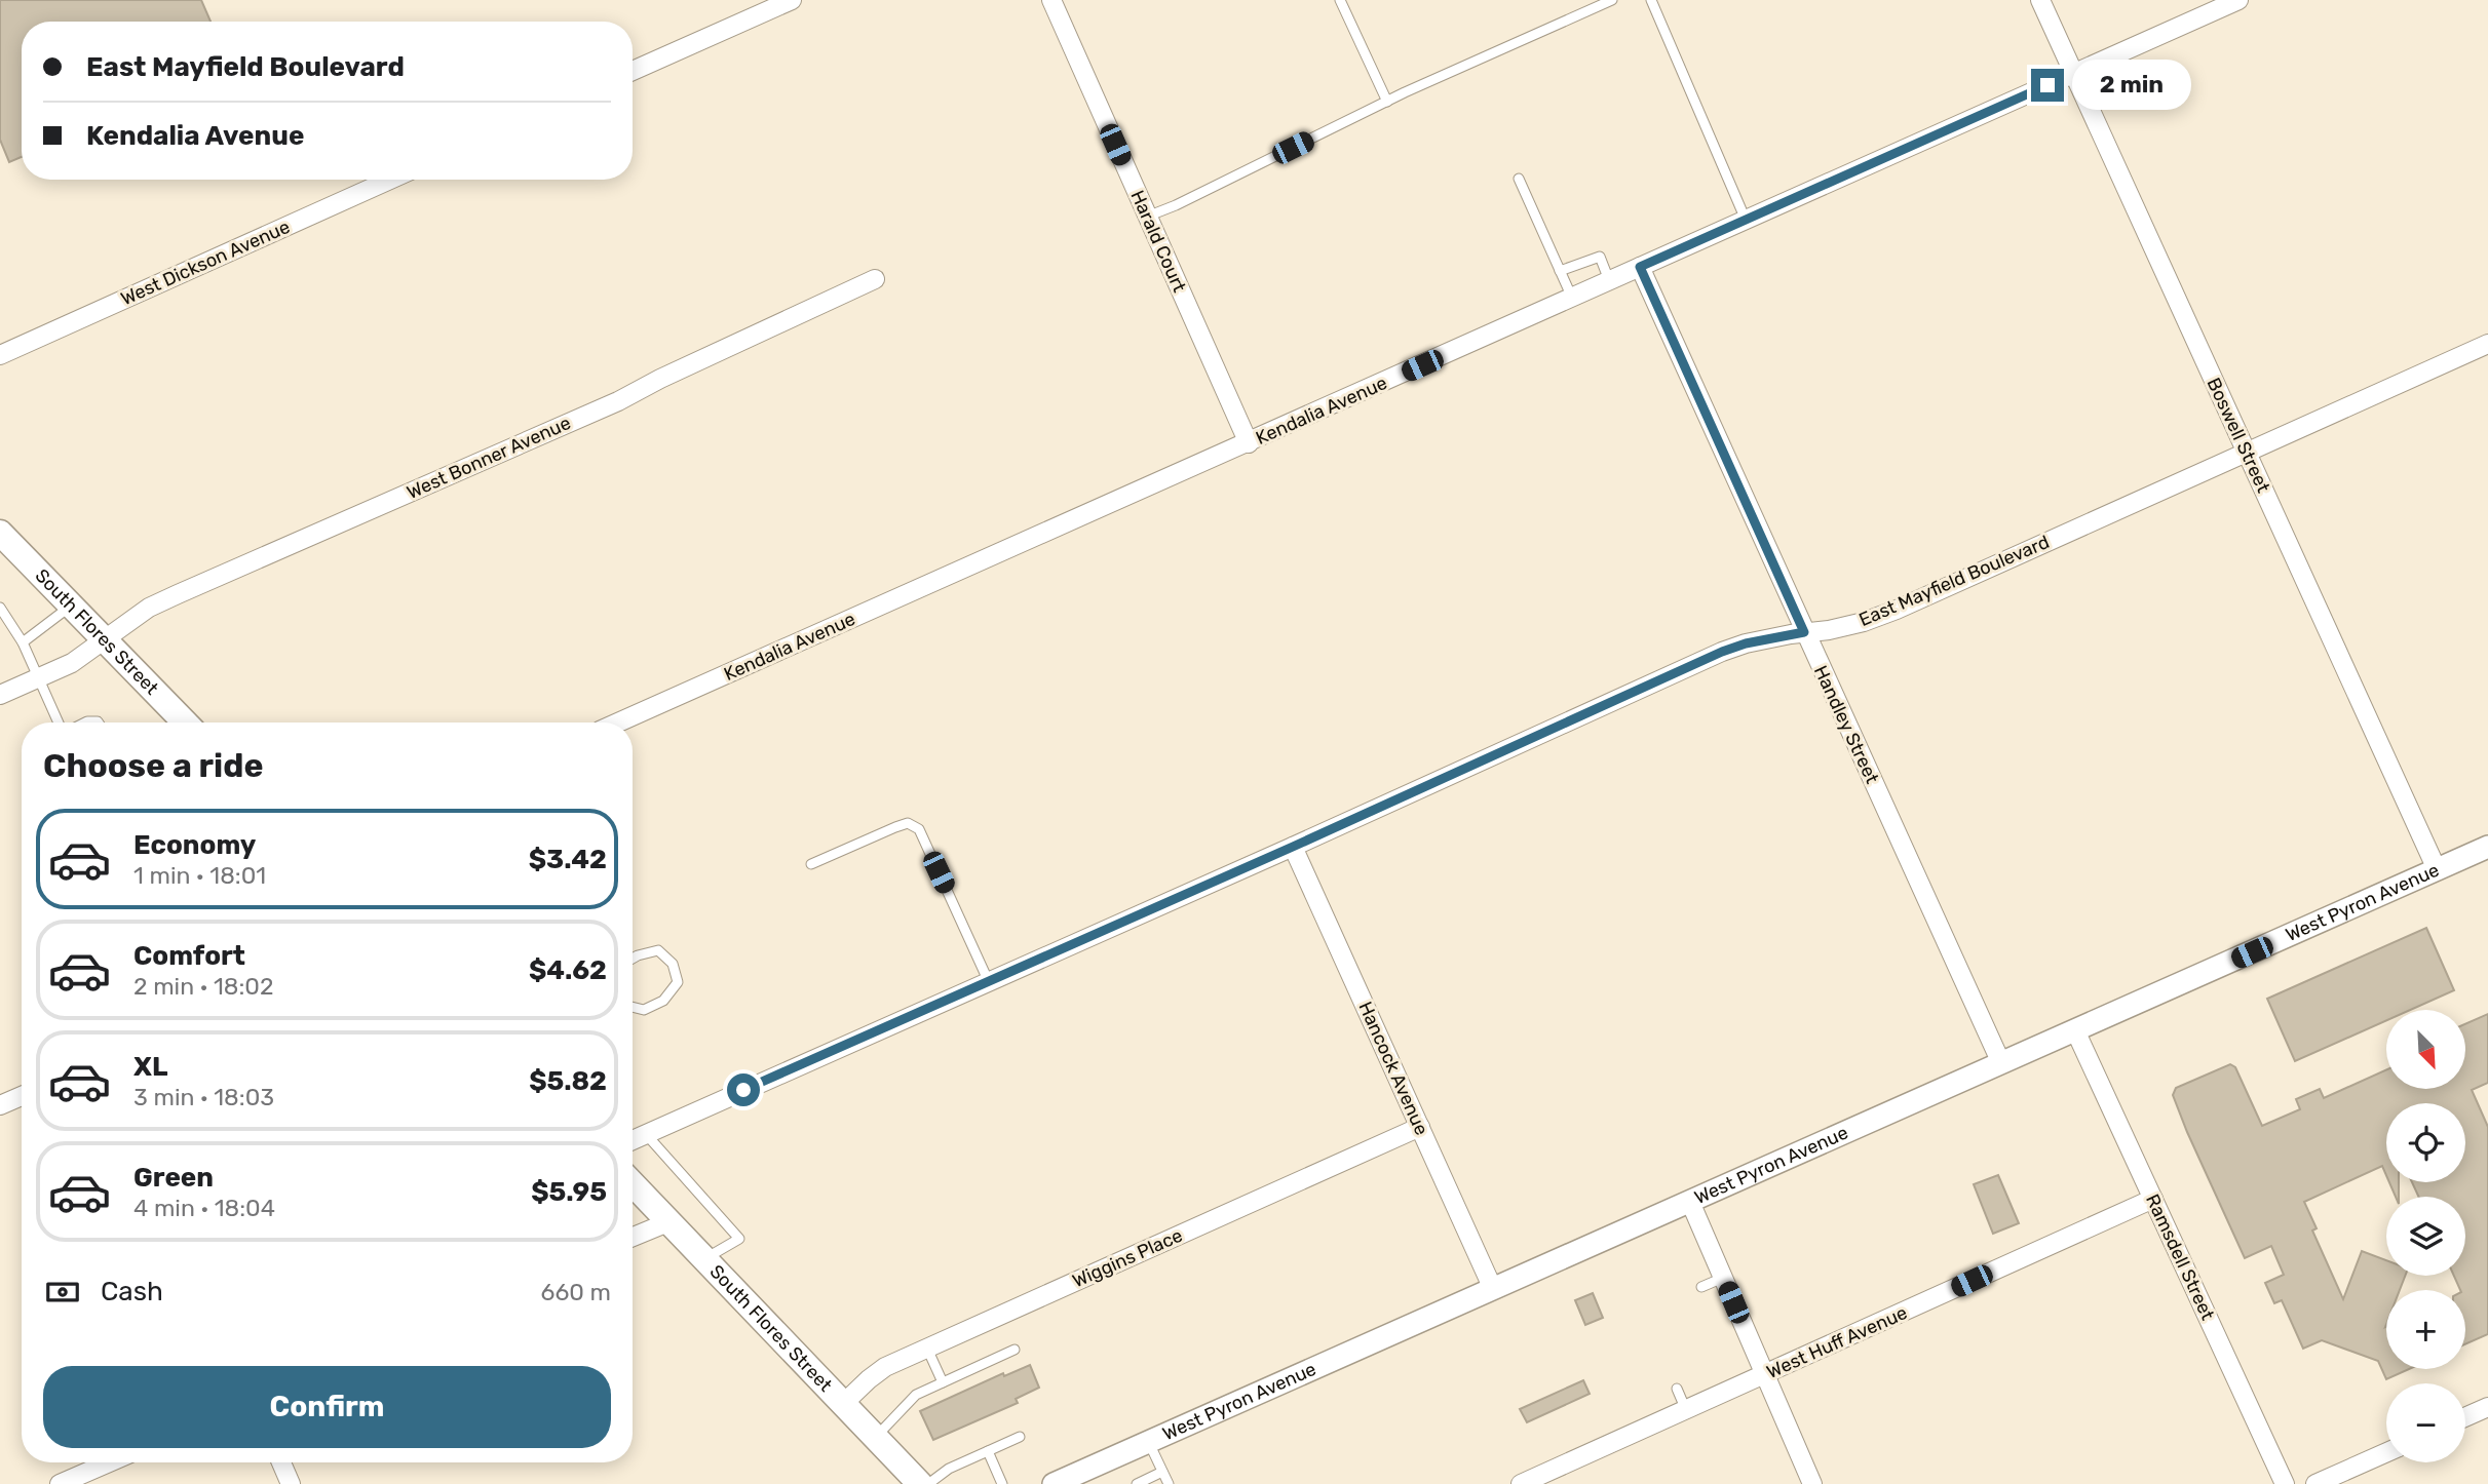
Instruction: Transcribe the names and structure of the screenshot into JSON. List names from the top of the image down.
{
  "streets": {
    "main road": ["South Flores Street"],
    "street": [
      "Harald Court",
      "West Dickson Avenue",
      "Kendalia Avenue",
      "Boswell Street",
      "West Bonner Avenue",
      "East Mayfield Boulevard",
      "Handley Street",
      "West Pyron Avenue",
      "Hancock Avenue",
      "Ramsdell Street",
      "Wiggins Place",
      "West Huff Avenue"
    ]
  },
  "crossings": [
    ["Harald Court", "Kendalia Avenue"],
    ["Kendalia Avenue", "Boswell Street"],
    ["Kendalia Avenue", "Handley Street"],
    ["Boswell Street", "East Mayfield Boulevard"],
    ["Boswell Street", "West Pyron Avenue"],
    ["West Bonner Avenue", "South Flores Street"],
    ["East Mayfield Boulevard", "Handley Street"],
    ["East Mayfield Boulevard", "Hancock Avenue"],
    ["South Flores Street", "Wiggins Place"],
    ["Handley Street", "West Pyron Avenue"],
    ["West Pyron Avenue", "Hancock Avenue"],
    ["West Pyron Avenue", "Ramsdell Street"],
    ["Hancock Avenue", "Wiggins Place"],
    ["Ramsdell Street", "West Huff Avenue"]
  ],
  "north": "bottom right",
  "page": {
    "banner": ["East Mayfield Boulevard", "Kendalia Avenue"],
    "bubble": "2 min",
    "heading": "Choose a ride",
    "list": [
      {
        "name": "Economy",
        "note": "1 min · 18:01",
        "value": "$3.42"
      },
      {
        "name": "Comfort",
        "note": "2 min · 18:02",
        "value": "$4.62"
      },
      {
        "name": "XL",
        "note": "3 min · 18:03",
        "value": "$5.82"
      },
      {
        "name": "Green",
        "note": "4 min · 18:04",
        "value": "$5.95"
      }
    ],
    "map_buttons": ["+", "−"],
    "pay": ["Cash", "660 m"],
    "buttons": "Confirm"
  }
}
